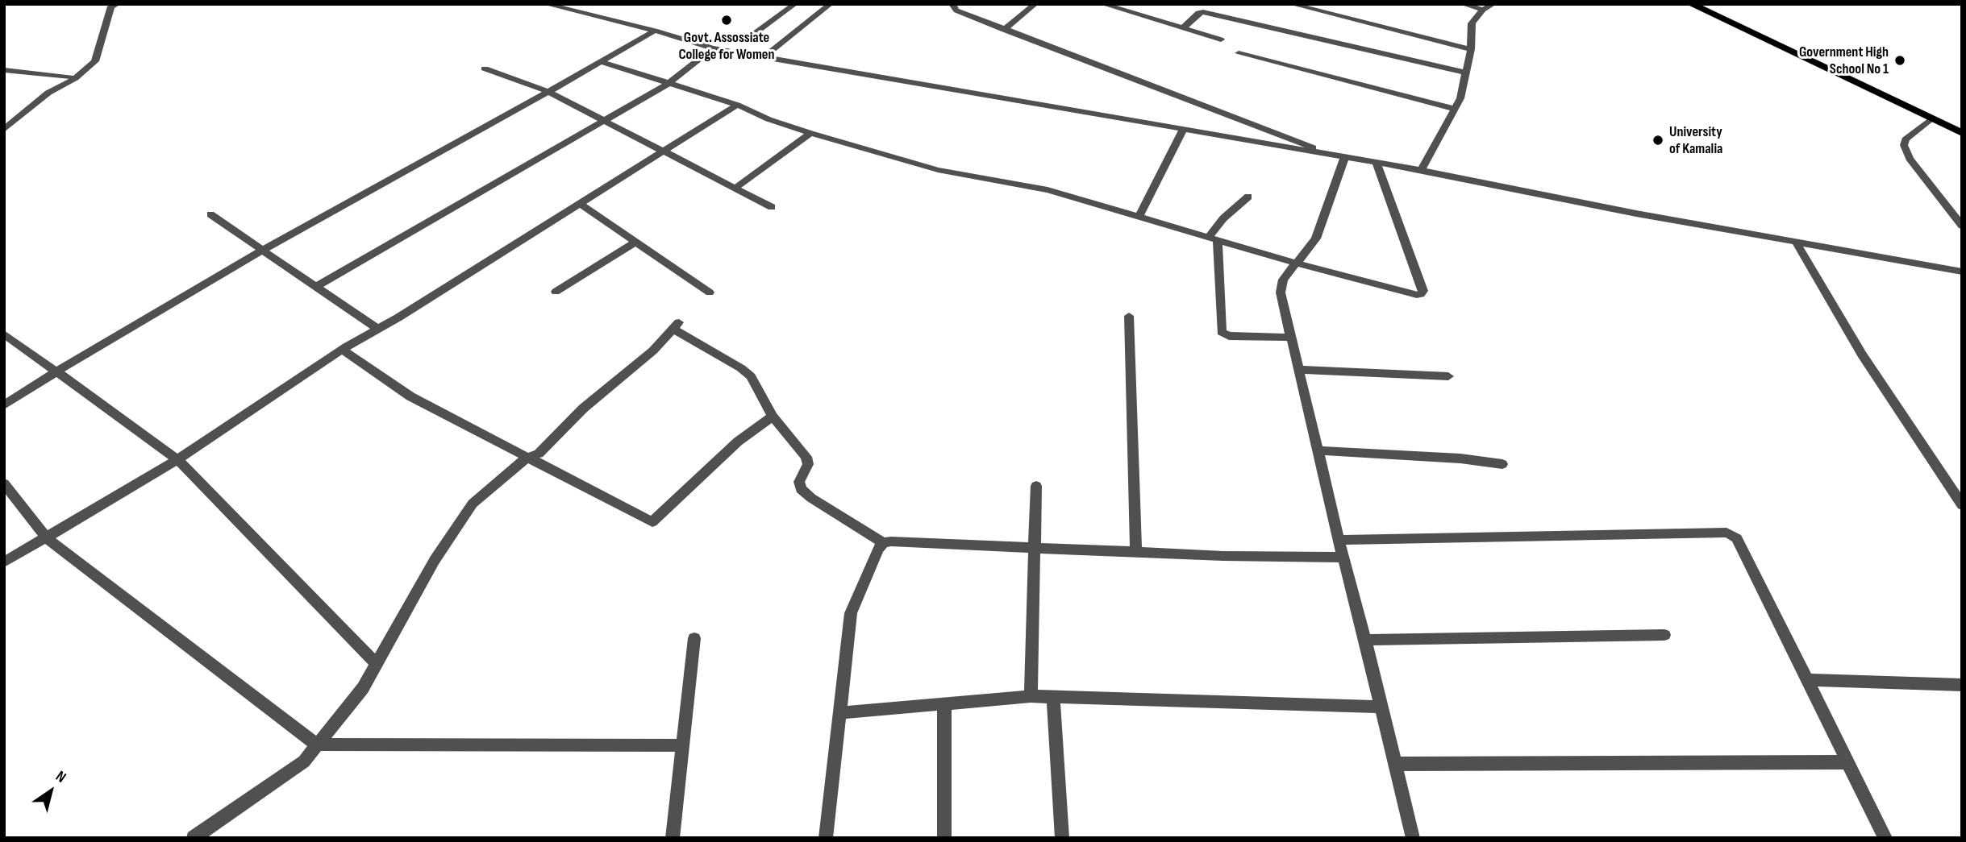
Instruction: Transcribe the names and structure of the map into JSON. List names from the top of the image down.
{
  "places": ["Govt. Assossiate College for Women", "Government High School No 1", "University of Kamalia"],
  "north": "top right"
}
